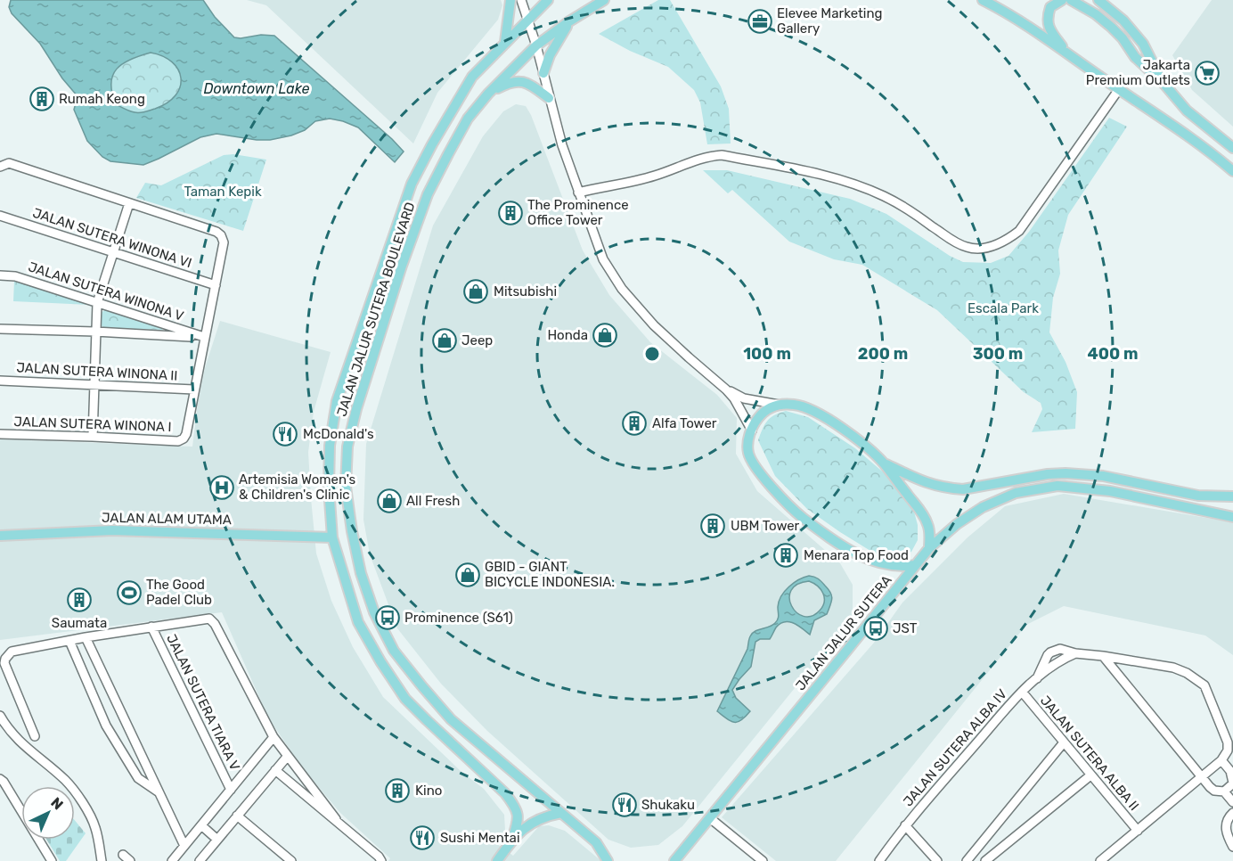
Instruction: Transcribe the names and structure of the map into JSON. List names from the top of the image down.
{
  "streets": {
    "main road": ["JALAN JALUR SUTERA BOULEVARD", "JALAN ALAM UTAMA", "JALAN JALUR SUTERA"],
    "street": [
      "JALAN SUTERA WINONA VI",
      "JALAN SUTERA WINONA V",
      "JALAN SUTERA WINONA II",
      "JALAN SUTERA WINONA I",
      "JALAN SUTERA TIARA V",
      "JALAN SUTERA ALBA IV",
      "JALAN SUTERA ALBA II"
    ]
  },
  "crossings": [
    ["JALAN JALUR SUTERA BOULEVARD", "JALAN ALAM UTAMA"],
    ["JALAN SUTERA WINONA II", "JALAN SUTERA WINONA I"],
    ["JALAN SUTERA ALBA IV", "JALAN SUTERA ALBA II"]
  ],
  "water": ["Downtown Lake"],
  "parks": ["Taman Kepik", "Escala Park"],
  "places": {
    "office": ["Elevee Marketing Gallery"],
    "supermarket": ["Jakarta Premium Outlets"],
    "building": [
      "Rumah Keong",
      "The Prominence Office Tower",
      "Alfa Tower",
      "UBM Tower",
      "Menara Top Food",
      "Saumata",
      "Kino"
    ],
    "shop": [
      "Mitsubishi",
      "Honda",
      "Jeep",
      "All Fresh",
      "GBID - GIANT BICYCLE INDONESIA."
    ],
    "restaurant": ["McDonald's", "Shukaku", "Sushi Mentai"],
    "hospital": ["Artemisia Women's & Children's Clinic"],
    "sports": ["The Good Padel Club"],
    "bus stop": ["Prominence (S61)", "JST"]
  },
  "north": "top right",
  "rings": [
    "100 m",
    "200 m",
    "300 m",
    "400 m"
  ]
}
